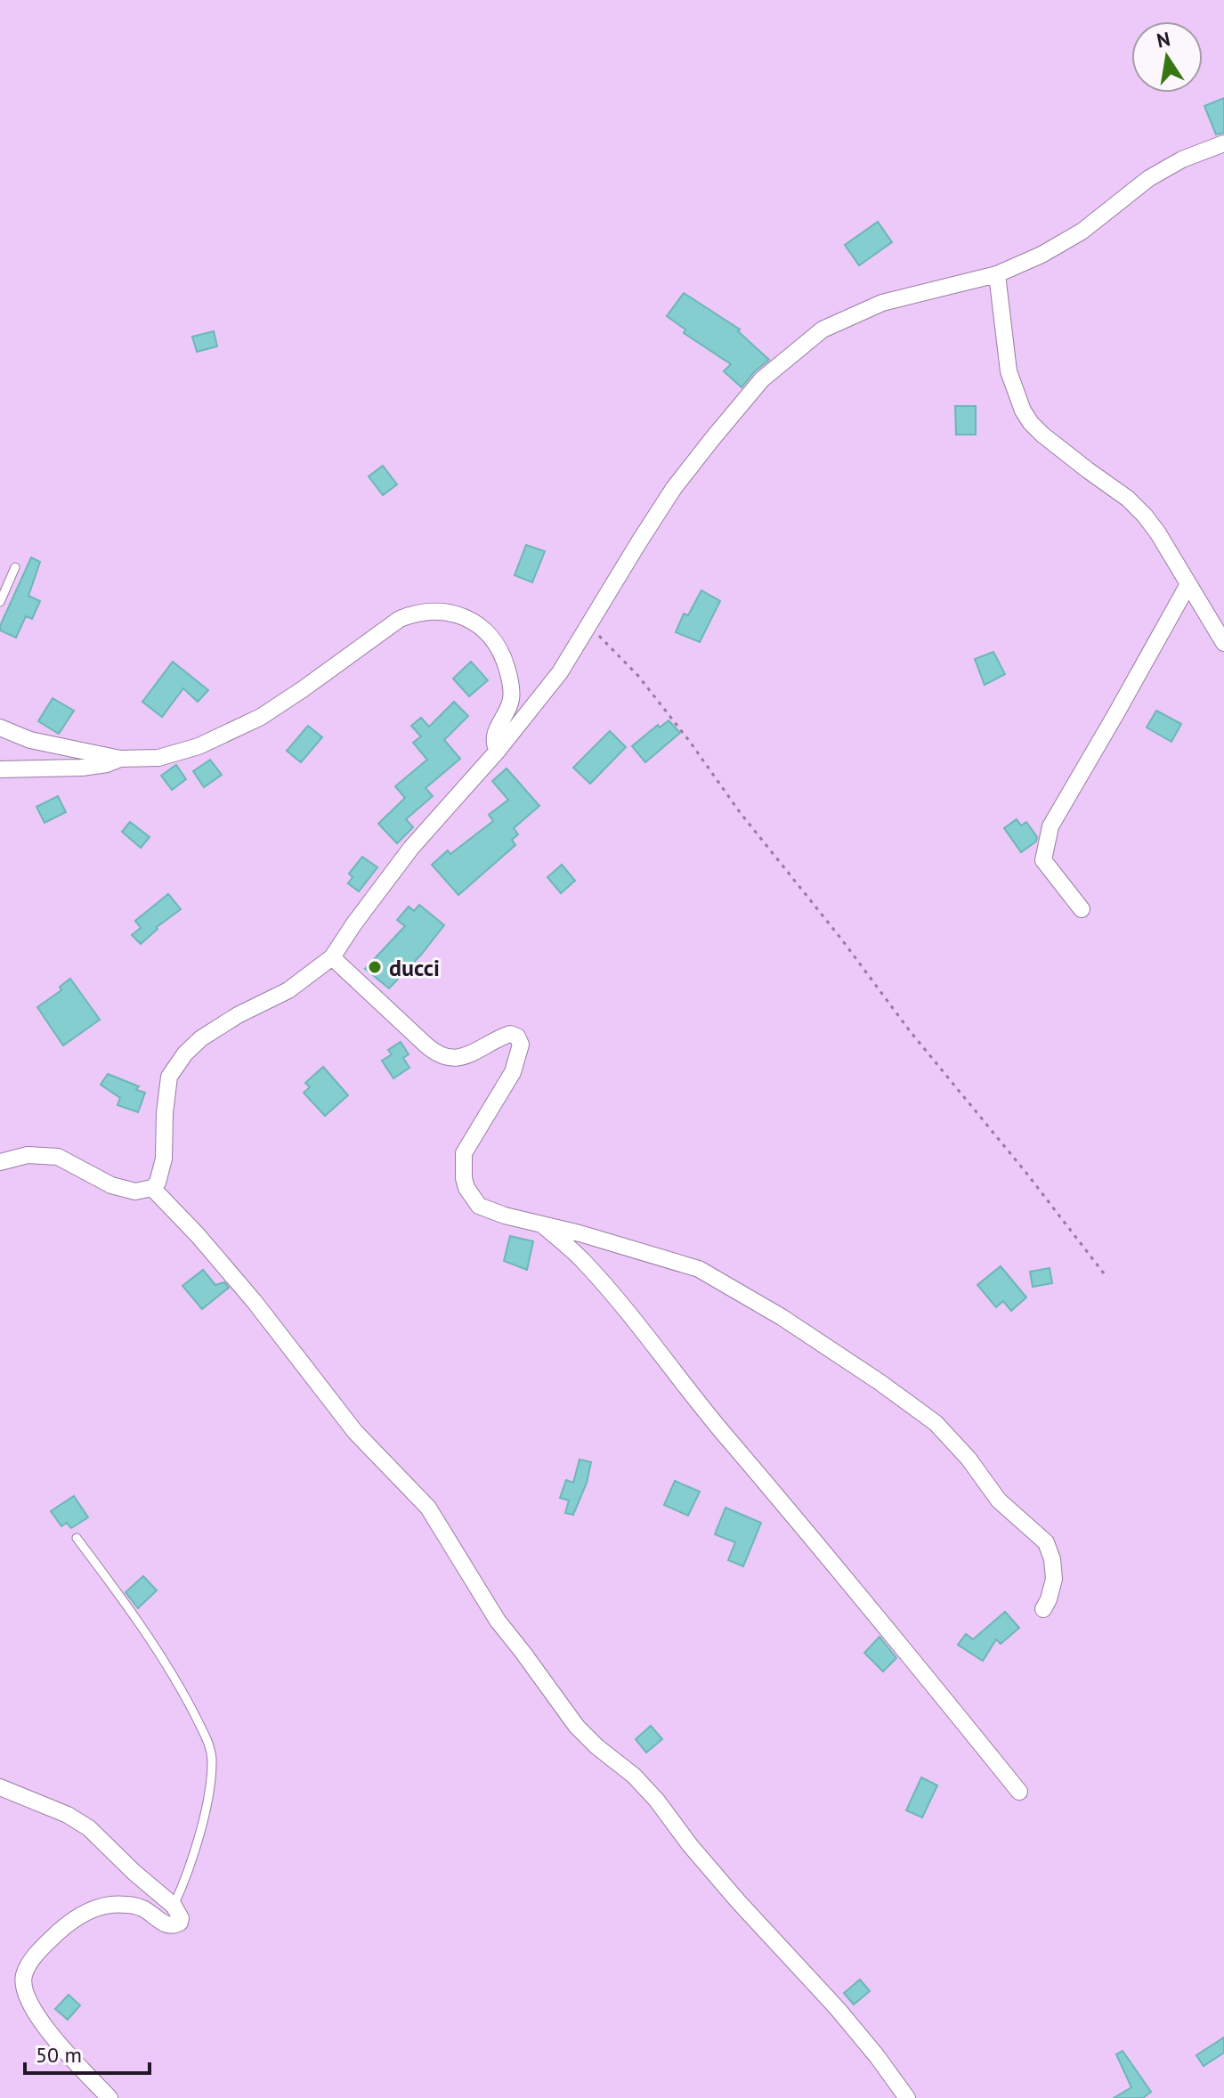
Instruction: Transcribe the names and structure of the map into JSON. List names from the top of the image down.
{
  "places": ["ducci"],
  "scale_bar": "50 m",
  "north": "top"
}
